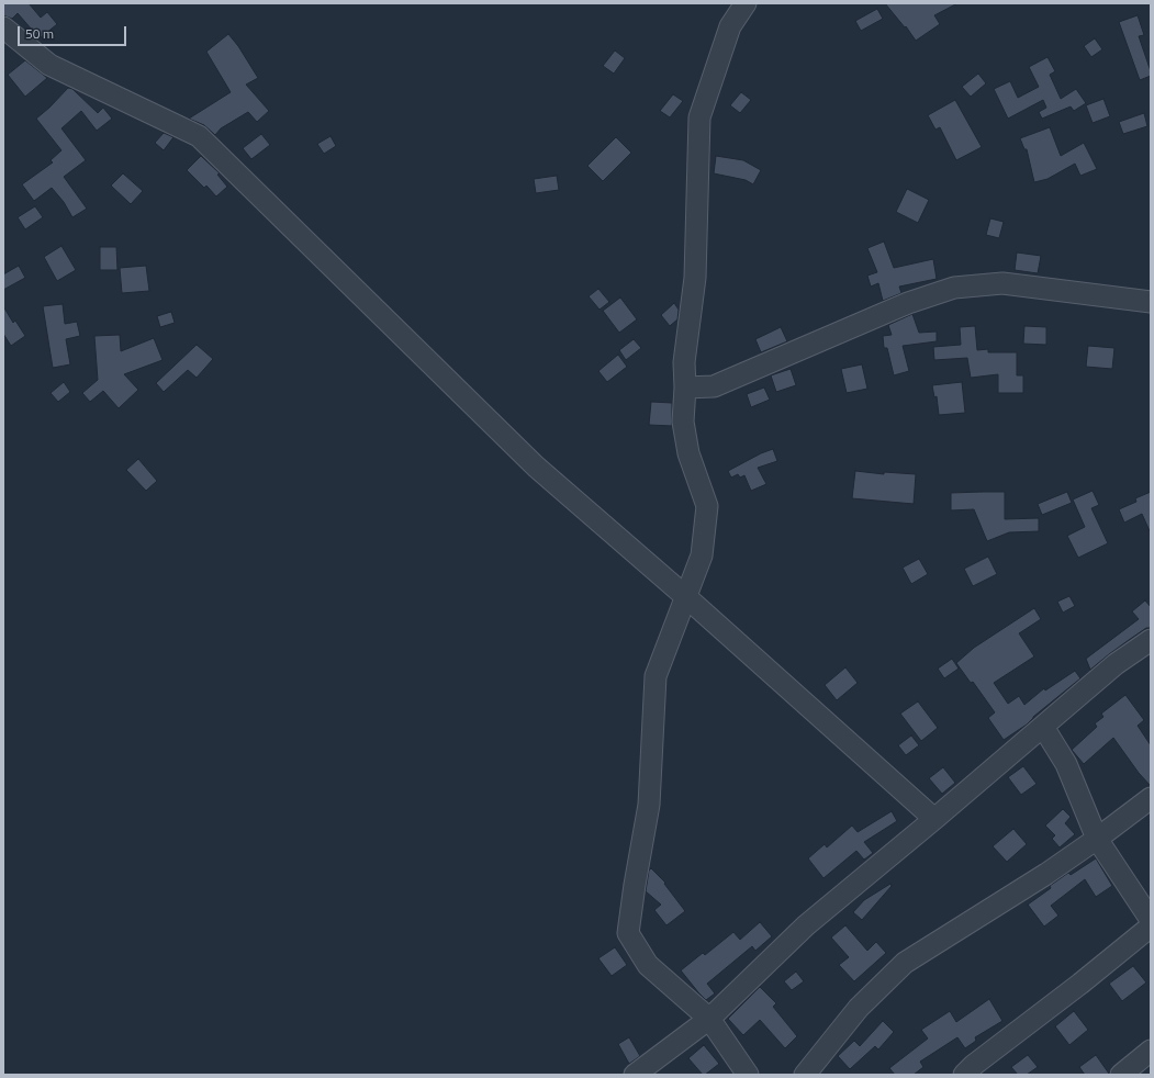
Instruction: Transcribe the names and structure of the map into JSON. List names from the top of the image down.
{
  "scale_bar": "50 m"
}
